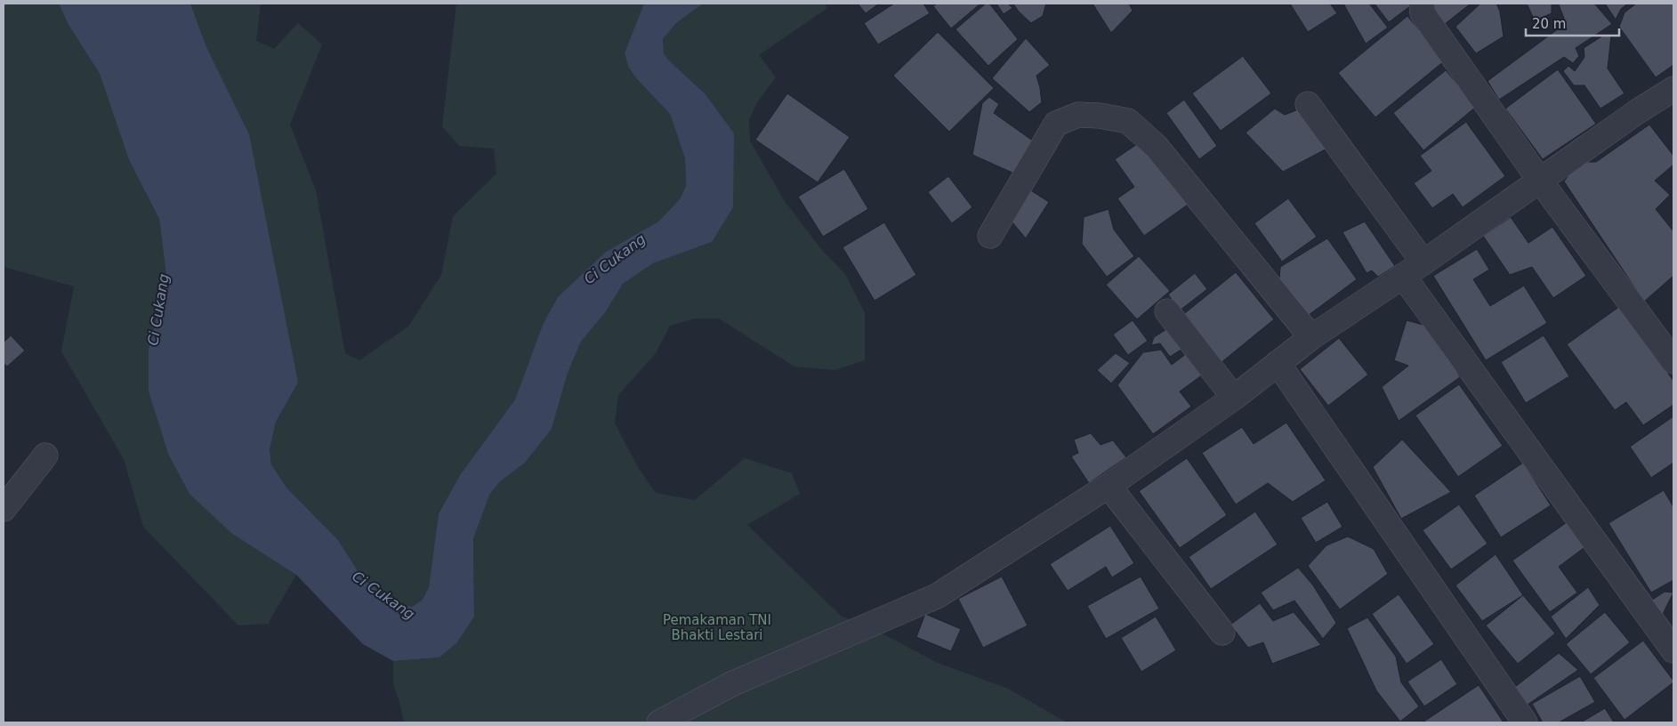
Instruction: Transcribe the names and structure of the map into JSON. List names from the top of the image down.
{
  "water": ["Ci Cukang"],
  "parks": ["Pemakaman TNI Bhakti Lestari"],
  "scale_bar": "20 m"
}
